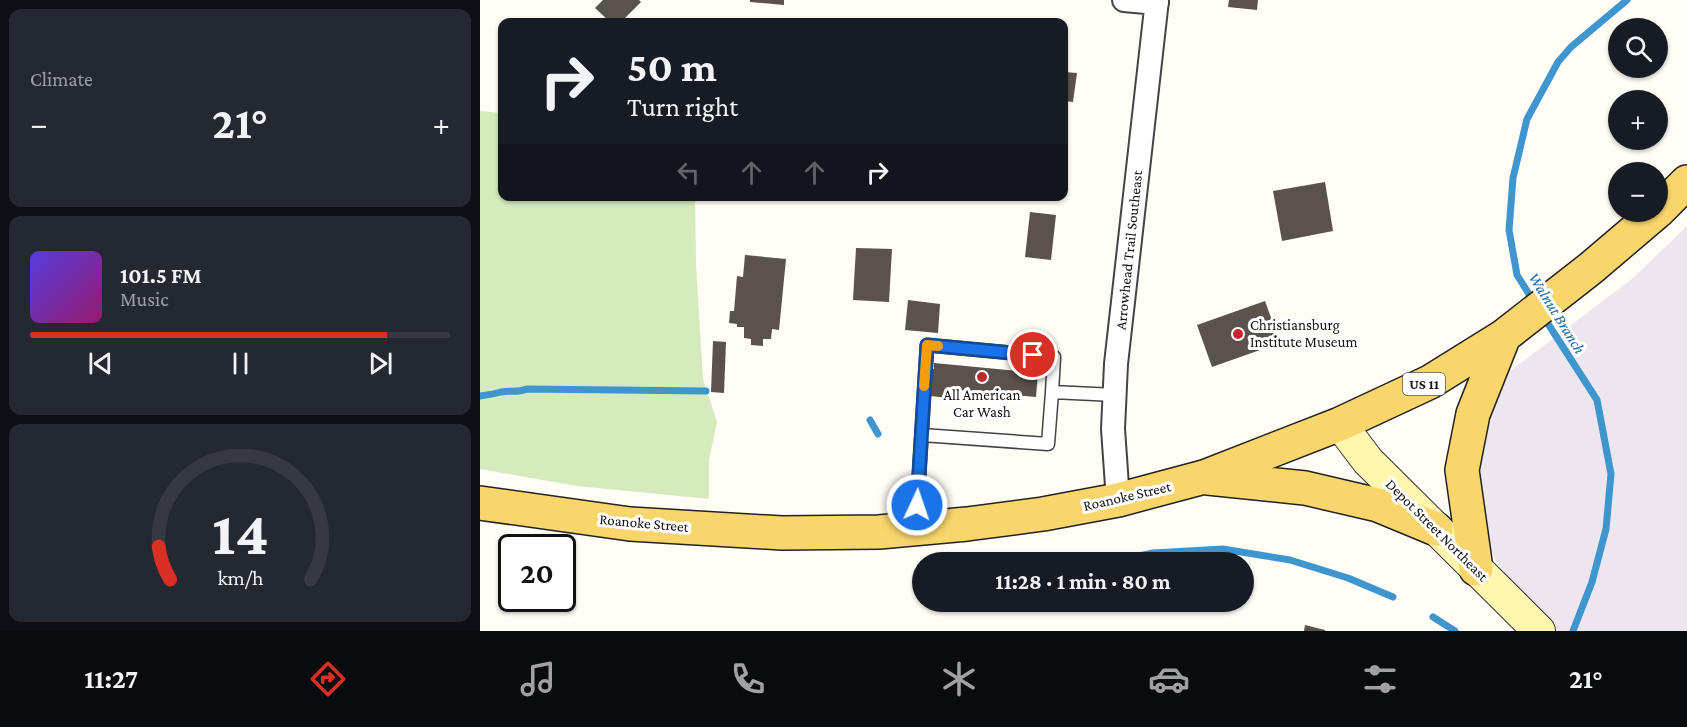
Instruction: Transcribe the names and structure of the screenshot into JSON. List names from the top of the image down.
{
  "streets": {
    "main road": ["US 11", "Roanoke Street", "Depot Street Northeast"],
    "street": ["Arrowhead Trail Southeast"]
  },
  "crossings": [
    ["Arrowhead Trail Southeast", "Roanoke Street"],
    ["Roanoke Street", "Depot Street Northeast"]
  ],
  "water": ["Walnut Branch"],
  "places": ["Christiansburg Institute Museum", "All American Car Wash"],
  "page": {
    "tile": "Climate",
    "map_buttons": ["+", "−"],
    "turn": ["50 m", "Turn right"],
    "heat": ["−", "21°", "+"],
    "song": ["101.5 FM", "Music"],
    "limit": "20",
    "trip": "11:28 · 1 min · 80 m",
    "tabs": ["11:27", "21°"],
    "gauge": ["14", "km/h"]
  }
}
